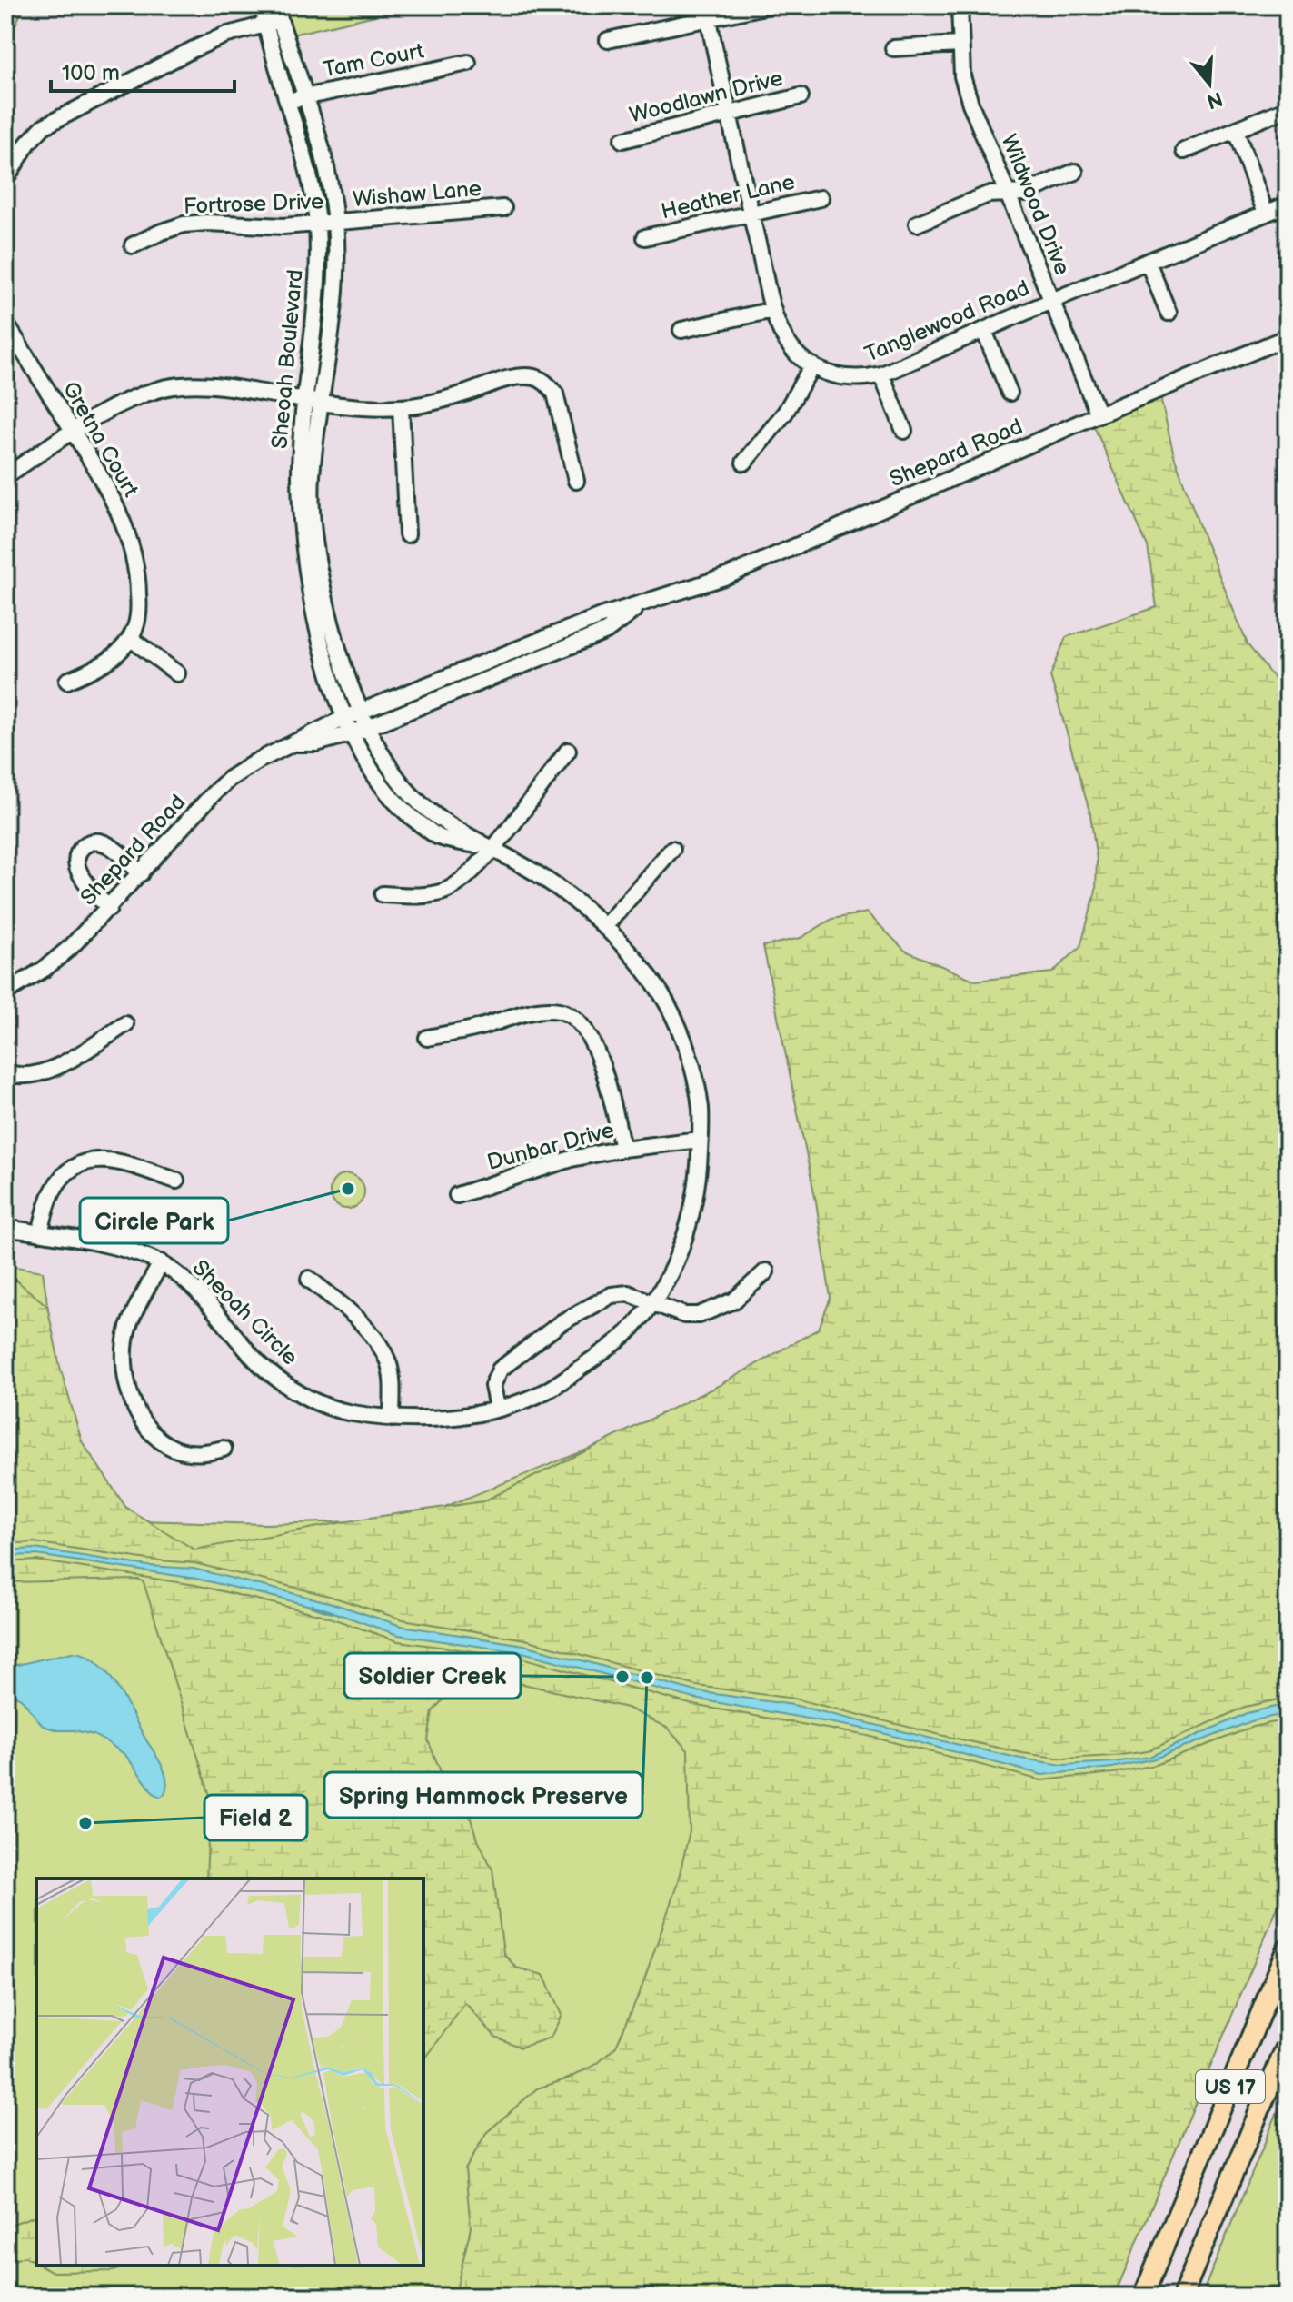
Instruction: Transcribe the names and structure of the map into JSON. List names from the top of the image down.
{
  "streets": {
    "main road": ["US 17"],
    "street": [
      "Tam Court",
      "Woodlawn Drive",
      "Wishaw Lane",
      "Heather Lane",
      "Fortrose Drive",
      "Wildwood Drive",
      "Tanglewood Road",
      "Sheoah Boulevard",
      "Gretna Court",
      "Shepard Road",
      "Dunbar Drive",
      "Sheoah Circle"
    ]
  },
  "crossings": [
    ["Tam Court", "Sheoah Boulevard"],
    ["Woodlawn Drive", "Tanglewood Road"],
    ["Wishaw Lane", "Fortrose Drive"],
    ["Wishaw Lane", "Sheoah Boulevard"],
    ["Heather Lane", "Tanglewood Road"],
    ["Fortrose Drive", "Sheoah Boulevard"],
    ["Wildwood Drive", "Tanglewood Road"],
    ["Wildwood Drive", "Shepard Road"],
    ["Sheoah Boulevard", "Shepard Road"],
    ["Sheoah Boulevard", "Sheoah Circle"],
    ["Shepard Road", "Sheoah Circle"],
    ["Dunbar Drive", "Sheoah Circle"]
  ],
  "places": [
    "Circle Park",
    "Soldier Creek",
    "Spring Hammock Preserve",
    "Field 2"
  ],
  "scale_bar": "100 m",
  "north": "bottom"
}
